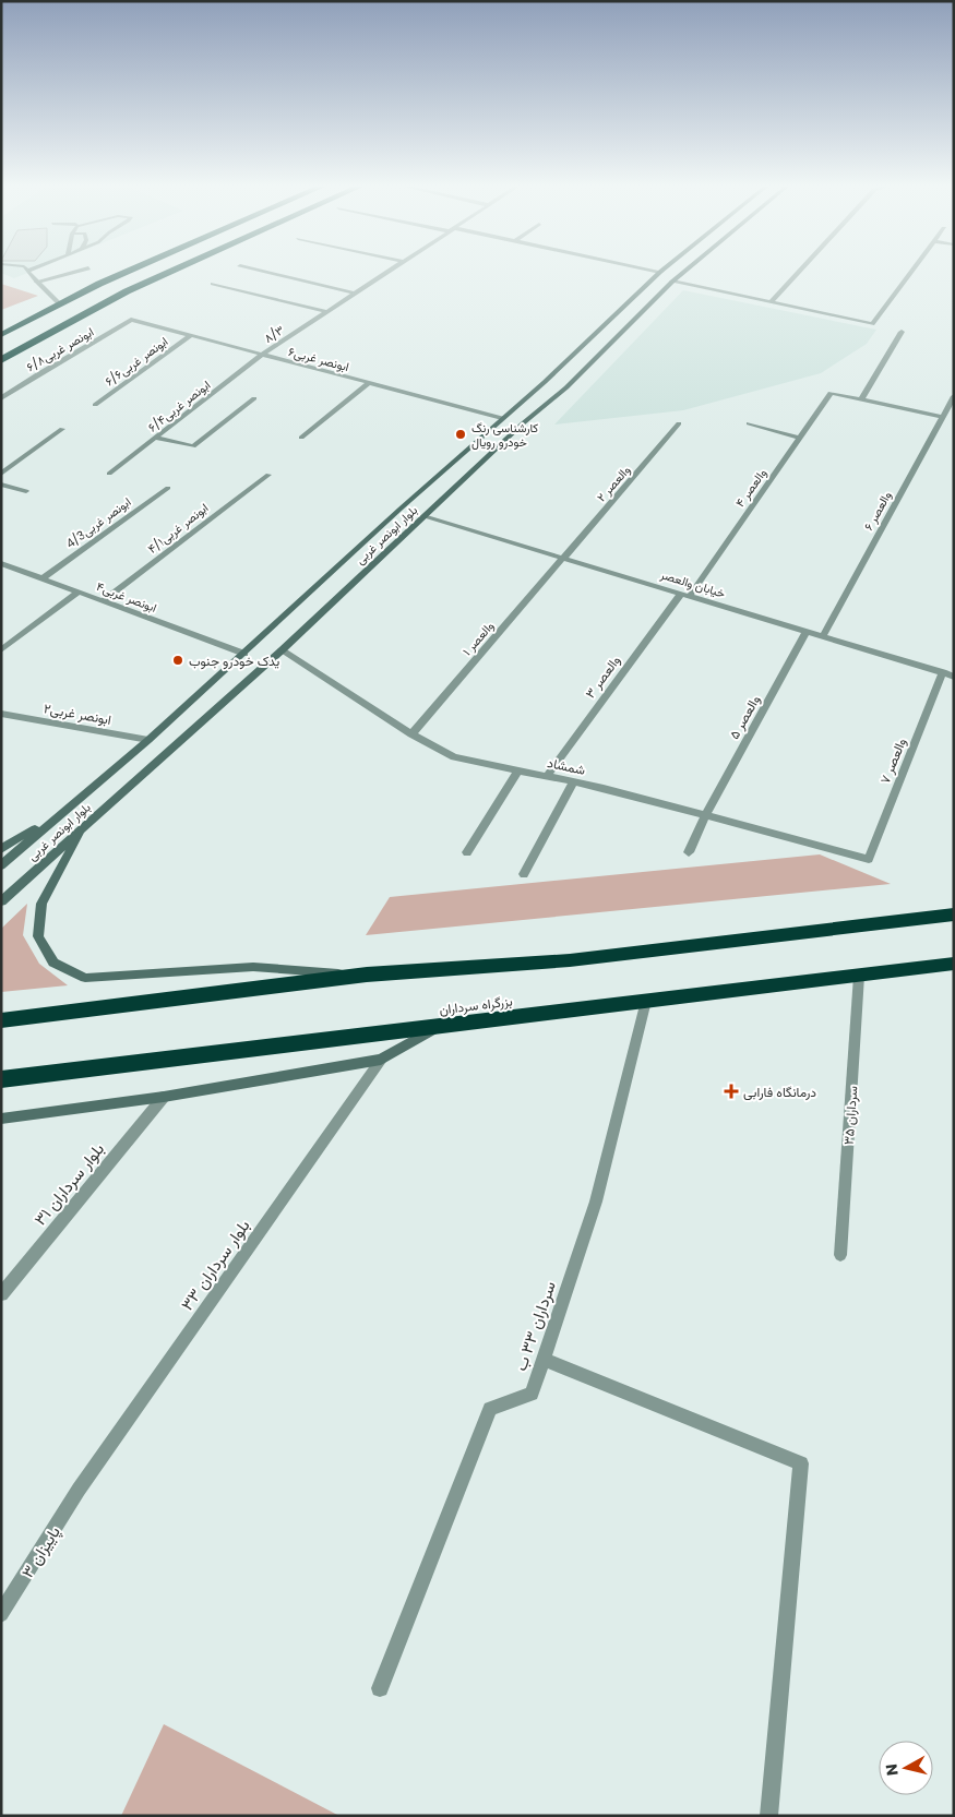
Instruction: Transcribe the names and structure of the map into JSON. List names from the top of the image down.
{
  "streets": {
    "highway": ["بزرگراه سرداران"],
    "main road": ["بلوار ابونصر غربی"],
    "street": [
      "۸/۳",
      "۶/۸ابونصر غربی",
      "۶ابونصر غربی",
      "۶/۶ابونصر غربی",
      "۶/۴ابونصر غربی",
      "والعصر ۲",
      "والعصر ۴",
      "والعصر ۶",
      "4/3ابونصر غربی",
      "۴/۱ابونصر غربی",
      "خیابان والعصر",
      "۴ابونصر غربی",
      "والعصر ۱",
      "والعصر ۳",
      "۲ابونصر غربی",
      "والعصر ۵",
      "والعصر ۷",
      "شمشاد",
      "سرداران ۳۵",
      "بلوار سرداران ۳۱",
      "بلوار سرداران ۳۳",
      "سرداران ۳۳ ب",
      "پاییزان ۳"
    ]
  },
  "crossings": [
    ["۸/۳", "۶ابونصر غربی"],
    ["۸/۳", "۶/۴ابونصر غربی"],
    ["۶/۸ابونصر غربی", "۶ابونصر غربی"],
    ["۶ابونصر غربی", "۶/۶ابونصر غربی"],
    ["۶ابونصر غربی", "۶/۴ابونصر غربی"],
    ["۶ابونصر غربی", "بلوار ابونصر غربی"],
    ["والعصر ۲", "خیابان والعصر"],
    ["والعصر ۲", "والعصر ۱"],
    ["والعصر ۴", "خیابان والعصر"],
    ["والعصر ۴", "والعصر ۳"],
    ["والعصر ۶", "خیابان والعصر"],
    ["4/3ابونصر غربی", "۴ابونصر غربی"],
    ["۴/۱ابونصر غربی", "۴ابونصر غربی"],
    ["بلوار ابونصر غربی", "خیابان والعصر"],
    ["بلوار ابونصر غربی", "۴ابونصر غربی"],
    ["بلوار ابونصر غربی", "۲ابونصر غربی"],
    ["بلوار ابونصر غربی", "شمشاد"],
    ["خیابان والعصر", "والعصر ۱"],
    ["خیابان والعصر", "والعصر ۳"],
    ["خیابان والعصر", "والعصر ۵"],
    ["خیابان والعصر", "والعصر ۷"],
    ["والعصر ۱", "شمشاد"],
    ["والعصر ۳", "شمشاد"],
    ["والعصر ۵", "شمشاد"],
    ["والعصر ۷", "شمشاد"],
    ["بزرگراه سرداران", "سرداران ۳۵"],
    ["بزرگراه سرداران", "سرداران ۳۳ ب"],
    ["بلوار سرداران ۳۳", "پاییزان ۳"]
  ],
  "places": {
    "other": ["کارشناسی رنگ خودرو رویال", "یدک خودرو جنوب"],
    "health": ["درمانگاه فارابی"]
  },
  "north": "left"
}
